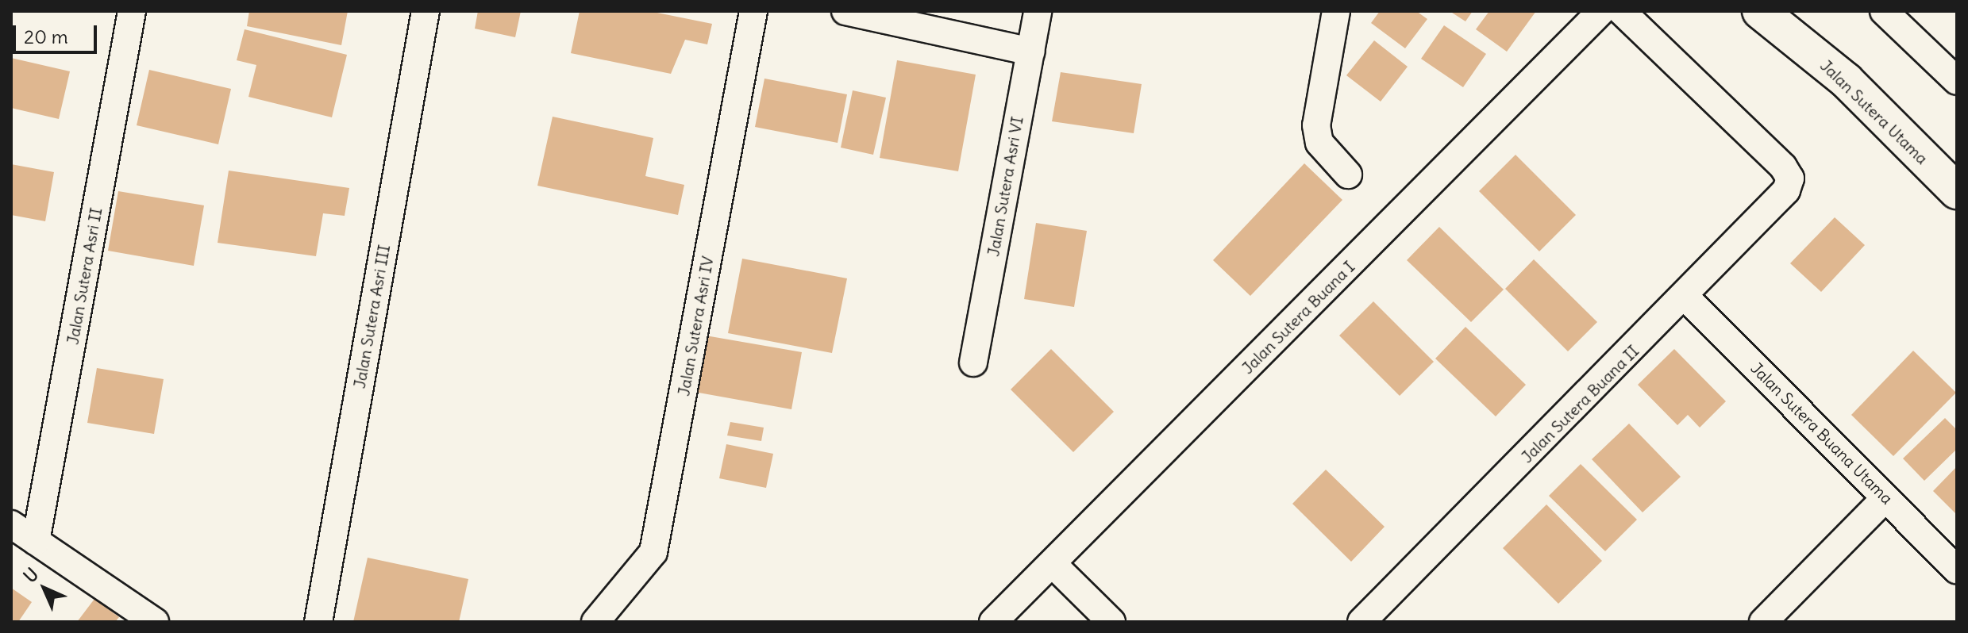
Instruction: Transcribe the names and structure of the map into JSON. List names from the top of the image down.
{
  "streets": {
    "street": [
      "Jalan Sutera Utama",
      "Jalan Sutera Asri VI",
      "Jalan Sutera Asri II",
      "Jalan Sutera Asri III",
      "Jalan Sutera Buana I",
      "Jalan Sutera Asri IV",
      "Jalan Sutera Buana II",
      "Jalan Sutera Buana Utama"
    ]
  },
  "crossings": [
    ["Jalan Sutera Buana II", "Jalan Sutera Buana Utama"]
  ],
  "scale_bar": "20 m",
  "north": "top left"
}
